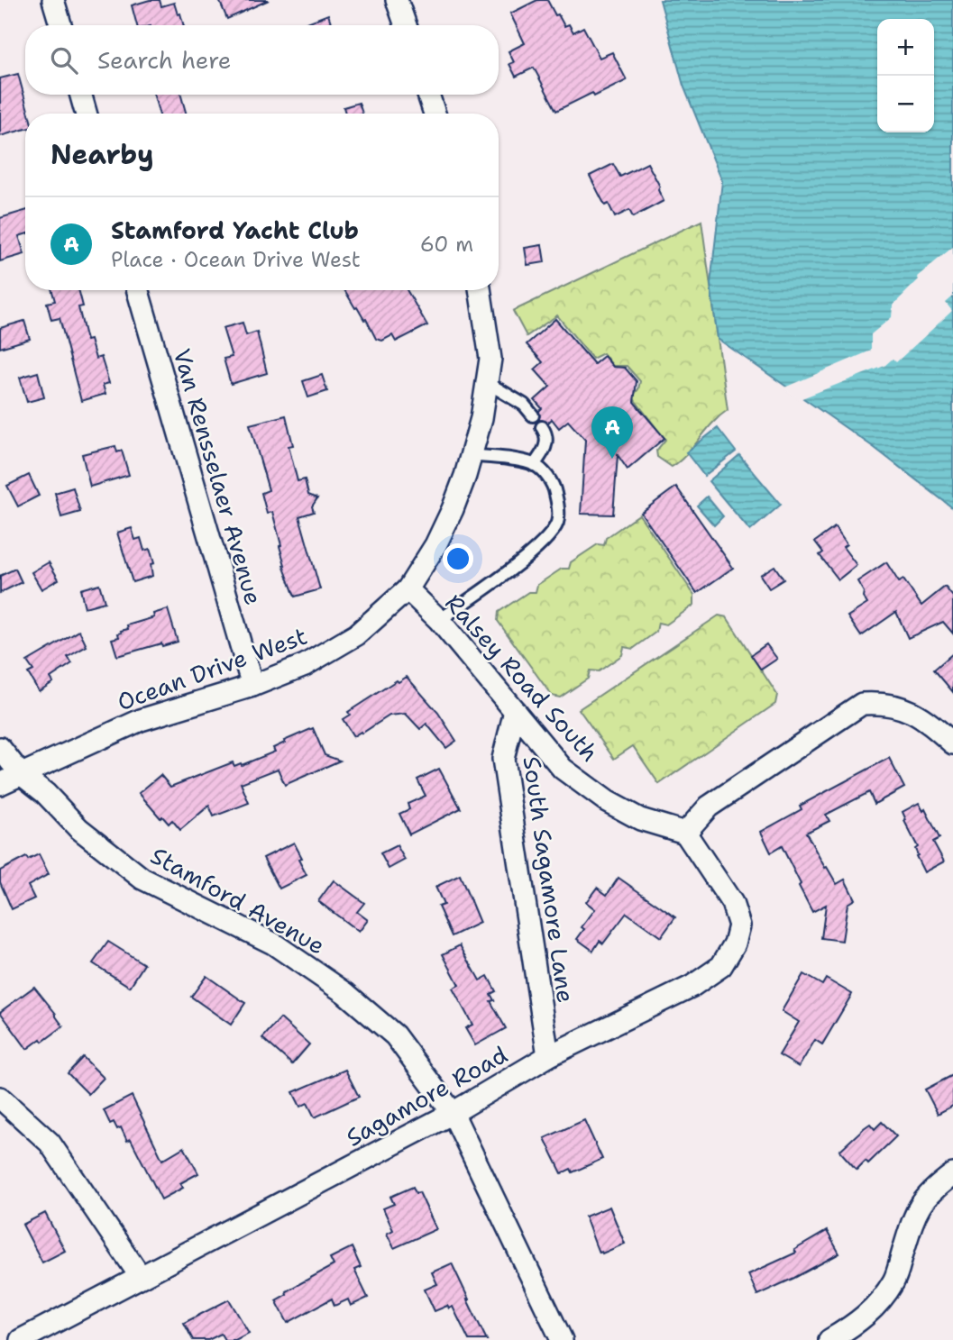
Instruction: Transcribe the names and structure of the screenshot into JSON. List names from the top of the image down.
{
  "streets": {
    "street": [
      "Van Rensselaer Avenue",
      "Ocean Drive West",
      "Ralsey Road South",
      "South Sagamore Lane",
      "Stamford Avenue",
      "Sagamore Road"
    ]
  },
  "crossings": [
    ["Van Rensselaer Avenue", "Ocean Drive West"],
    ["Ocean Drive West", "Ralsey Road South"],
    ["Ocean Drive West", "Stamford Avenue"],
    ["Ralsey Road South", "South Sagamore Lane"],
    ["Ralsey Road South", "Sagamore Road"],
    ["South Sagamore Lane", "Sagamore Road"],
    ["Stamford Avenue", "Sagamore Road"]
  ],
  "page": {
    "map_buttons": ["+", "−"],
    "search": "Search here",
    "heading": "Nearby",
    "list": [
      {
        "mark": "A",
        "name": "Stamford Yacht Club",
        "note": "Place · Ocean Drive West",
        "value": "60 m"
      }
    ],
    "pins": "A"
  }
}
